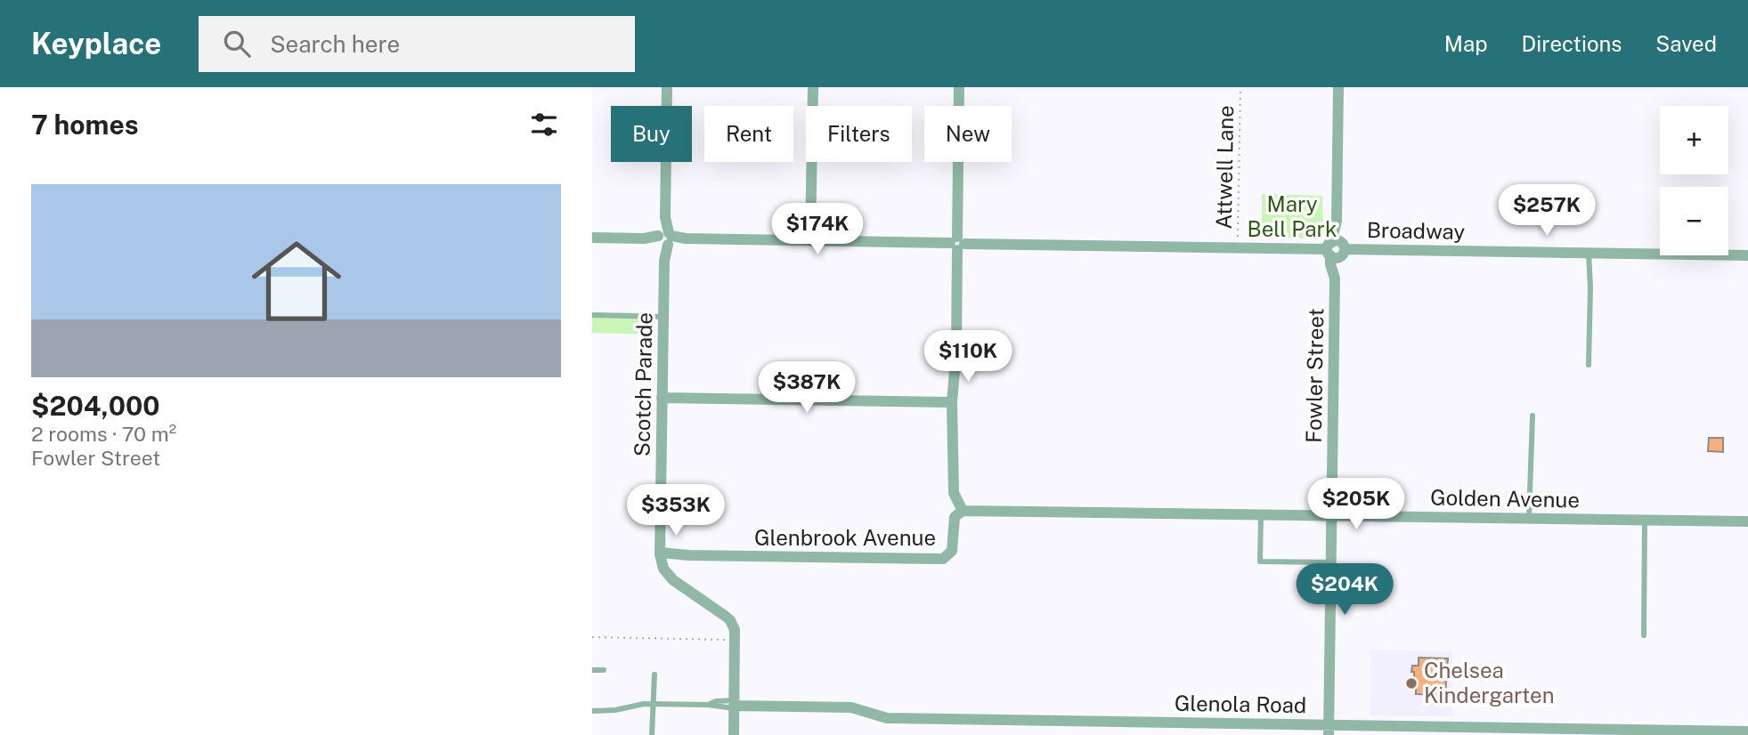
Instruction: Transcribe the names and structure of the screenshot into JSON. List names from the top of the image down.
{
  "streets": {
    "street": [
      "Broadway",
      "Fowler Street",
      "Scotch Parade",
      "Golden Avenue",
      "Glenbrook Avenue",
      "Glenola Road"
    ],
    "path": ["Attwell Lane"]
  },
  "crossings": [
    ["Attwell Lane", "Broadway"],
    ["Broadway", "Fowler Street"],
    ["Broadway", "Scotch Parade"],
    ["Fowler Street", "Golden Avenue"],
    ["Fowler Street", "Glenola Road"],
    ["Scotch Parade", "Glenbrook Avenue"],
    ["Golden Avenue", "Glenbrook Avenue"]
  ],
  "parks": ["Mary Bell Park"],
  "places": ["Chelsea Kindergarten"],
  "page": {
    "header": "Keyplace",
    "search": "Search here",
    "nav": ["Map", "Directions", "Saved"],
    "heading": "7 homes",
    "map_buttons": ["+", "−"],
    "chip": [
      "Buy",
      "Rent",
      "Filters",
      "New"
    ],
    "list": [
      {
        "name": "$204,000",
        "note": "2 rooms · 70 m² · Fowler Street"
      }
    ],
    "price": [
      "$257K",
      "$174K",
      "$110K",
      "$387K",
      "$205K",
      "$353K",
      "$204K"
    ]
  }
}
